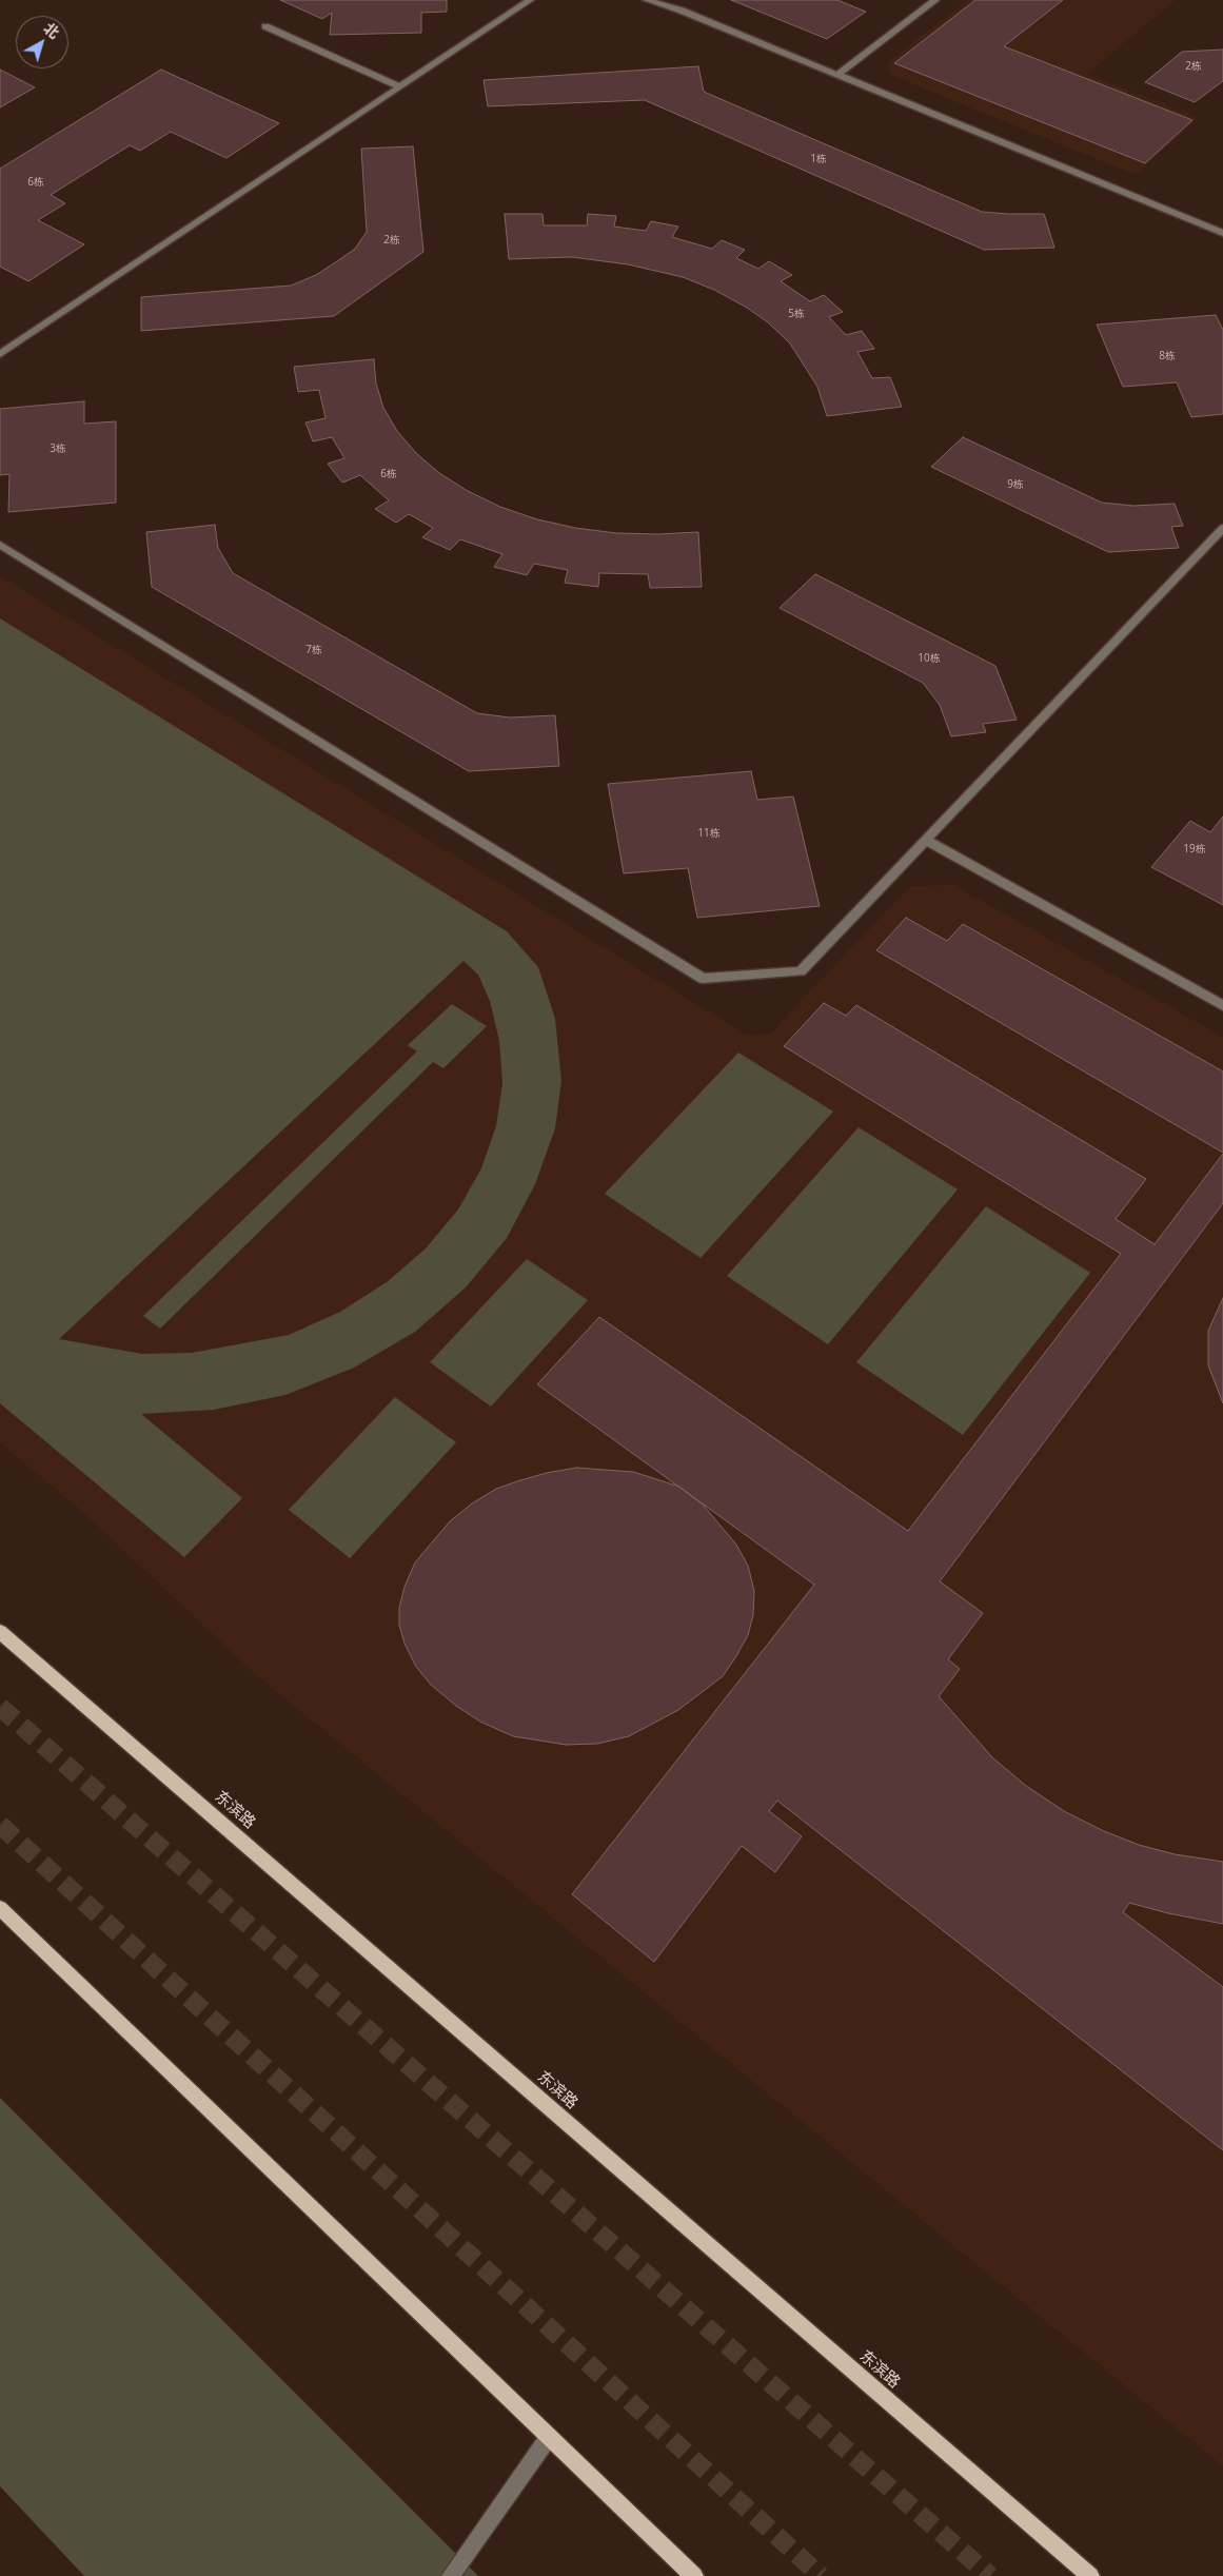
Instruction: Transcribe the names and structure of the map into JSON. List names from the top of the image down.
{
  "streets": {
    "main road": ["东滨路"]
  },
  "house_numbers": [
    "2栋",
    "1栋",
    "6栋",
    "2栋",
    "5栋",
    "8栋",
    "3栋",
    "6栋",
    "9栋",
    "7栋",
    "10栋",
    "11栋",
    "19栋"
  ],
  "north": "top right"
}
